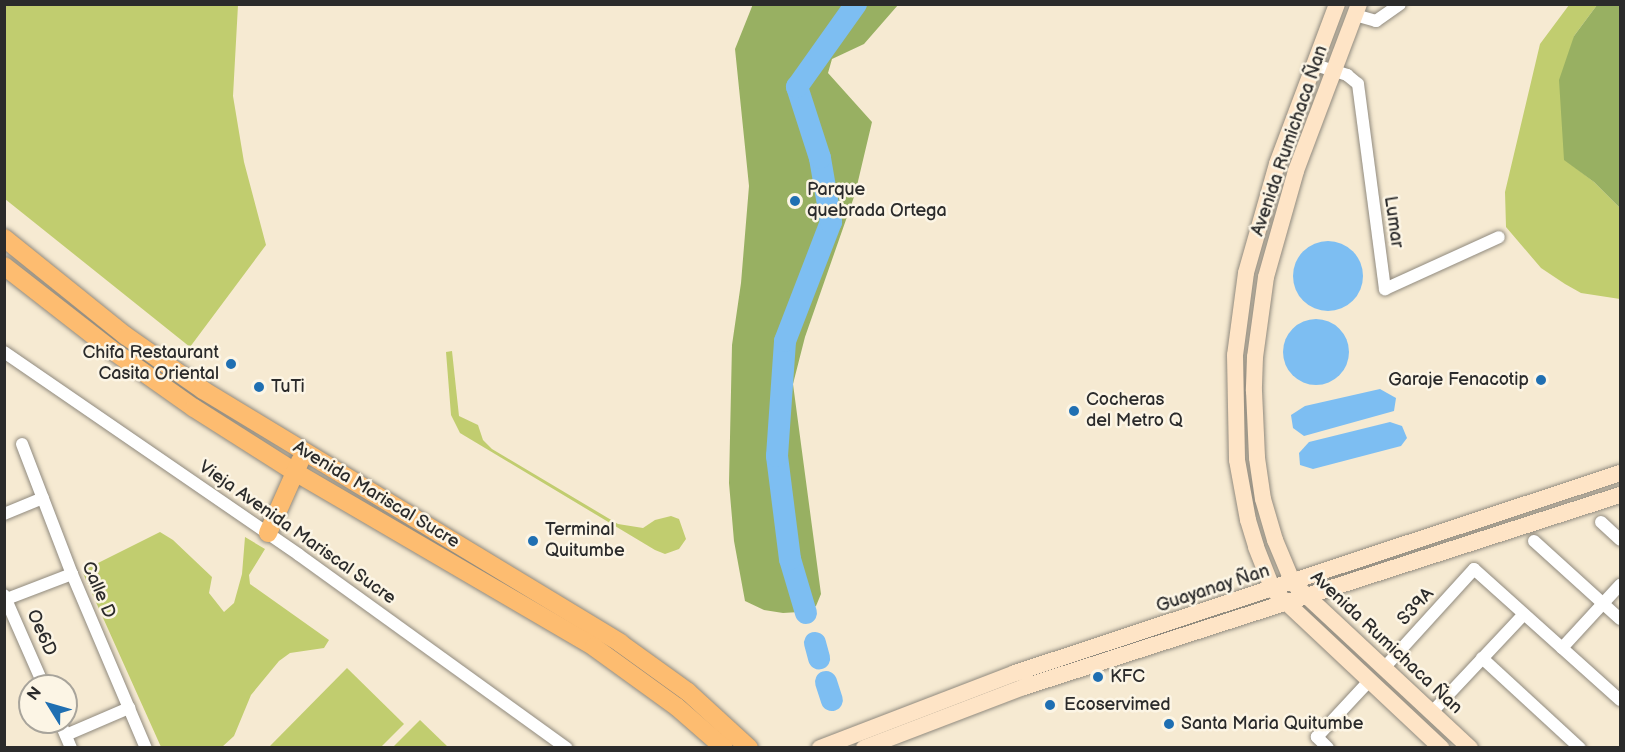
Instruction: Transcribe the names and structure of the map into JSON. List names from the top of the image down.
{
  "streets": {
    "main road": ["Avenida Rumichaca Ñan", "Avenida Mariscal Sucre", "Guayanay Ñan"],
    "street": [
      "Lumar",
      "Vieja Avenida Mariscal Sucre",
      "Calle D",
      "S39A",
      "Oe6D"
    ]
  },
  "crossings": [
    ["Avenida Rumichaca Ñan", "Lumar"],
    ["Avenida Rumichaca Ñan", "Guayanay Ñan"],
    ["Avenida Rumichaca Ñan", "S39A"]
  ],
  "places": [
    "Parque quebrada Ortega",
    "Chifa Restaurant Casita Oriental",
    "Garaje Fenacotip",
    "TuTi",
    "Cocheras del Metro Q",
    "Terminal Quitumbe",
    "KFC",
    "Ecoservimed",
    "Santa Maria Quitumbe"
  ],
  "north": "top left"
}
